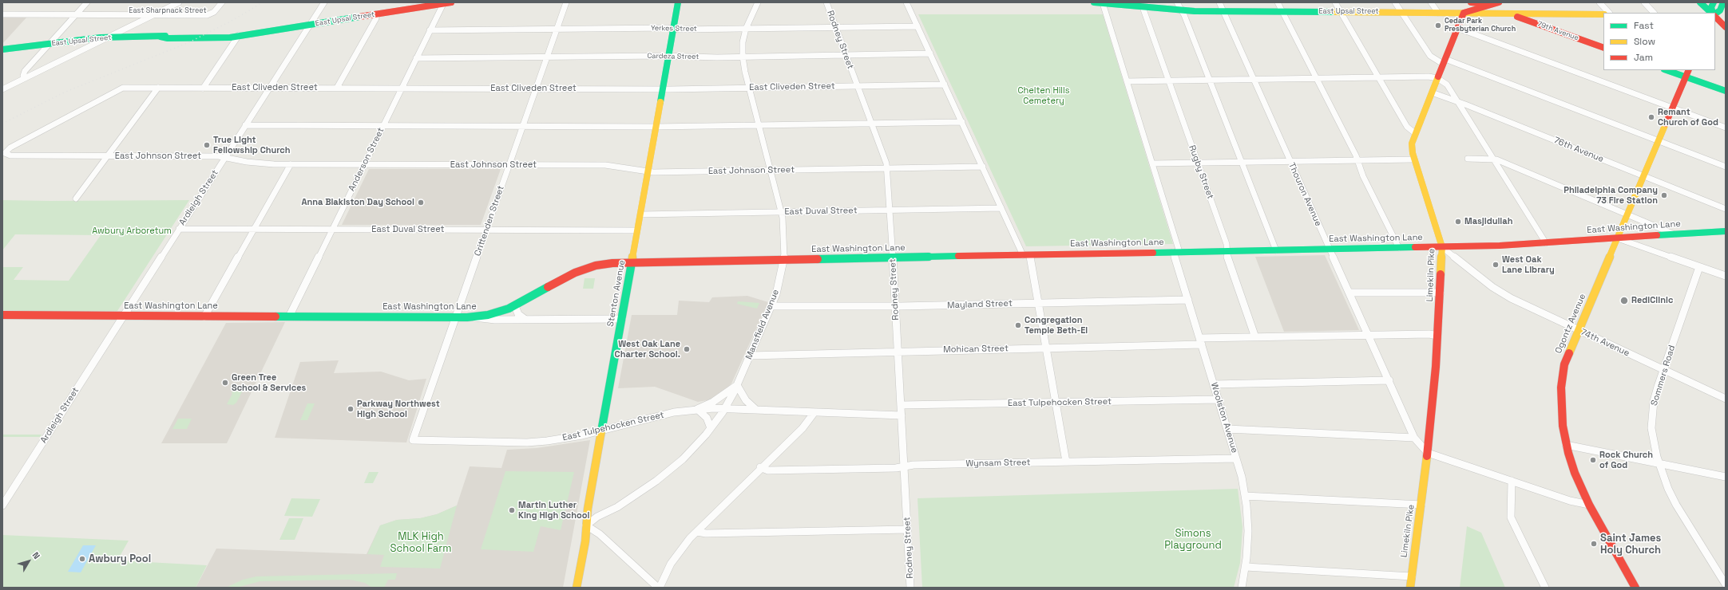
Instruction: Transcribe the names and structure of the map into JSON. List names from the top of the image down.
{
  "streets": {
    "main road": [
      "East Upsal Street",
      "79th Avenue",
      "East Washington Lane",
      "Limekiln Pike",
      "Stenton Avenue",
      "Ogontz Avenue"
    ],
    "street": [
      "East Sharpnack Street",
      "Yerkes Street",
      "Rodney Street",
      "Cardeza Street",
      "East Cliveden Street",
      "76th Avenue",
      "East Johnson Street",
      "Anderson Street",
      "Rugby Street",
      "Thouron Avenue",
      "Ardleigh Street",
      "East Duval Street",
      "Crittenden Street",
      "Mayland Street",
      "Mansfield Avenue",
      "74th Avenue",
      "Mohican Street",
      "Sommers Road",
      "East Tulpehocken Street",
      "Woolston Avenue",
      "Wynsam Street"
    ]
  },
  "crossings": [
    ["East Upsal Street", "79th Avenue"],
    ["East Upsal Street", "Anderson Street"],
    ["East Upsal Street", "Rugby Street"],
    ["East Upsal Street", "Thouron Avenue"],
    ["East Upsal Street", "Ardleigh Street"],
    ["East Upsal Street", "Limekiln Pike"],
    ["East Upsal Street", "Woolston Avenue"],
    ["Yerkes Street", "Rodney Street"],
    ["Yerkes Street", "Anderson Street"],
    ["Yerkes Street", "Crittenden Street"],
    ["Yerkes Street", "Stenton Avenue"],
    ["Yerkes Street", "Mansfield Avenue"],
    ["Rodney Street", "Cardeza Street"],
    ["Rodney Street", "East Cliveden Street"],
    ["Rodney Street", "East Johnson Street"],
    ["Rodney Street", "East Duval Street"],
    ["Rodney Street", "East Washington Lane"],
    ["Rodney Street", "Mayland Street"],
    ["Rodney Street", "Mohican Street"],
    ["Rodney Street", "East Tulpehocken Street"],
    ["Rodney Street", "Wynsam Street"],
    ["Cardeza Street", "Anderson Street"],
    ["Cardeza Street", "Crittenden Street"],
    ["Cardeza Street", "Stenton Avenue"],
    ["Cardeza Street", "Mansfield Avenue"],
    ["East Cliveden Street", "East Johnson Street"],
    ["East Cliveden Street", "Anderson Street"],
    ["East Cliveden Street", "Ardleigh Street"],
    ["East Cliveden Street", "Crittenden Street"],
    ["East Cliveden Street", "Stenton Avenue"],
    ["East Cliveden Street", "Mansfield Avenue"],
    ["76th Avenue", "Limekiln Pike"],
    ["76th Avenue", "Ogontz Avenue"],
    ["East Johnson Street", "Anderson Street"],
    ["East Johnson Street", "Ardleigh Street"],
    ["East Johnson Street", "Crittenden Street"],
    ["East Johnson Street", "Stenton Avenue"],
    ["East Johnson Street", "Mansfield Avenue"],
    ["Anderson Street", "East Duval Street"],
    ["Anderson Street", "East Washington Lane"],
    ["Rugby Street", "East Washington Lane"],
    ["Rugby Street", "Mohican Street"],
    ["Thouron Avenue", "East Washington Lane"],
    ["Thouron Avenue", "Limekiln Pike"],
    ["Thouron Avenue", "Mohican Street"],
    ["Ardleigh Street", "East Duval Street"],
    ["Ardleigh Street", "East Washington Lane"],
    ["East Duval Street", "Crittenden Street"],
    ["East Duval Street", "Stenton Avenue"],
    ["East Duval Street", "Mansfield Avenue"],
    ["Crittenden Street", "East Washington Lane"],
    ["Crittenden Street", "East Tulpehocken Street"],
    ["East Washington Lane", "Limekiln Pike"],
    ["East Washington Lane", "Stenton Avenue"],
    ["East Washington Lane", "Ogontz Avenue"],
    ["East Washington Lane", "Mansfield Avenue"],
    ["East Washington Lane", "74th Avenue"],
    ["East Washington Lane", "Woolston Avenue"],
    ["Limekiln Pike", "74th Avenue"],
    ["Limekiln Pike", "Mohican Street"],
    ["Stenton Avenue", "Mansfield Avenue"],
    ["Stenton Avenue", "East Tulpehocken Street"],
    ["Mayland Street", "Mansfield Avenue"],
    ["Mayland Street", "Woolston Avenue"],
    ["Ogontz Avenue", "74th Avenue"],
    ["Mansfield Avenue", "Mohican Street"],
    ["Mansfield Avenue", "East Tulpehocken Street"],
    ["74th Avenue", "Sommers Road"],
    ["Mohican Street", "Woolston Avenue"],
    ["East Tulpehocken Street", "Woolston Avenue"],
    ["Woolston Avenue", "Wynsam Street"]
  ],
  "parks": [
    "Chelten Hills Cemetery",
    "Awbury Arboretum",
    "Simons Playground",
    "MLK High School Farm"
  ],
  "places": [
    "Cedar Park Presbyterian Church",
    "Remant Church of God",
    "True Light Fellowship Church",
    "Philadelphia Company 73 Fire Station",
    "Anna Blakiston Day School",
    "Masjidullah",
    "West Oak Lane Library",
    "RediClinic",
    "Congregation Temple Beth-El",
    "West Oak Lane Charter School.",
    "Green Tree School & Services",
    "Parkway Northwest High School",
    "Rock Church of God",
    "Martin Luther King High School",
    "Saint James Holy Church",
    "Awbury Pool"
  ],
  "legend": ["Fast", "Slow", "Jam"],
  "north": "top right"
}
